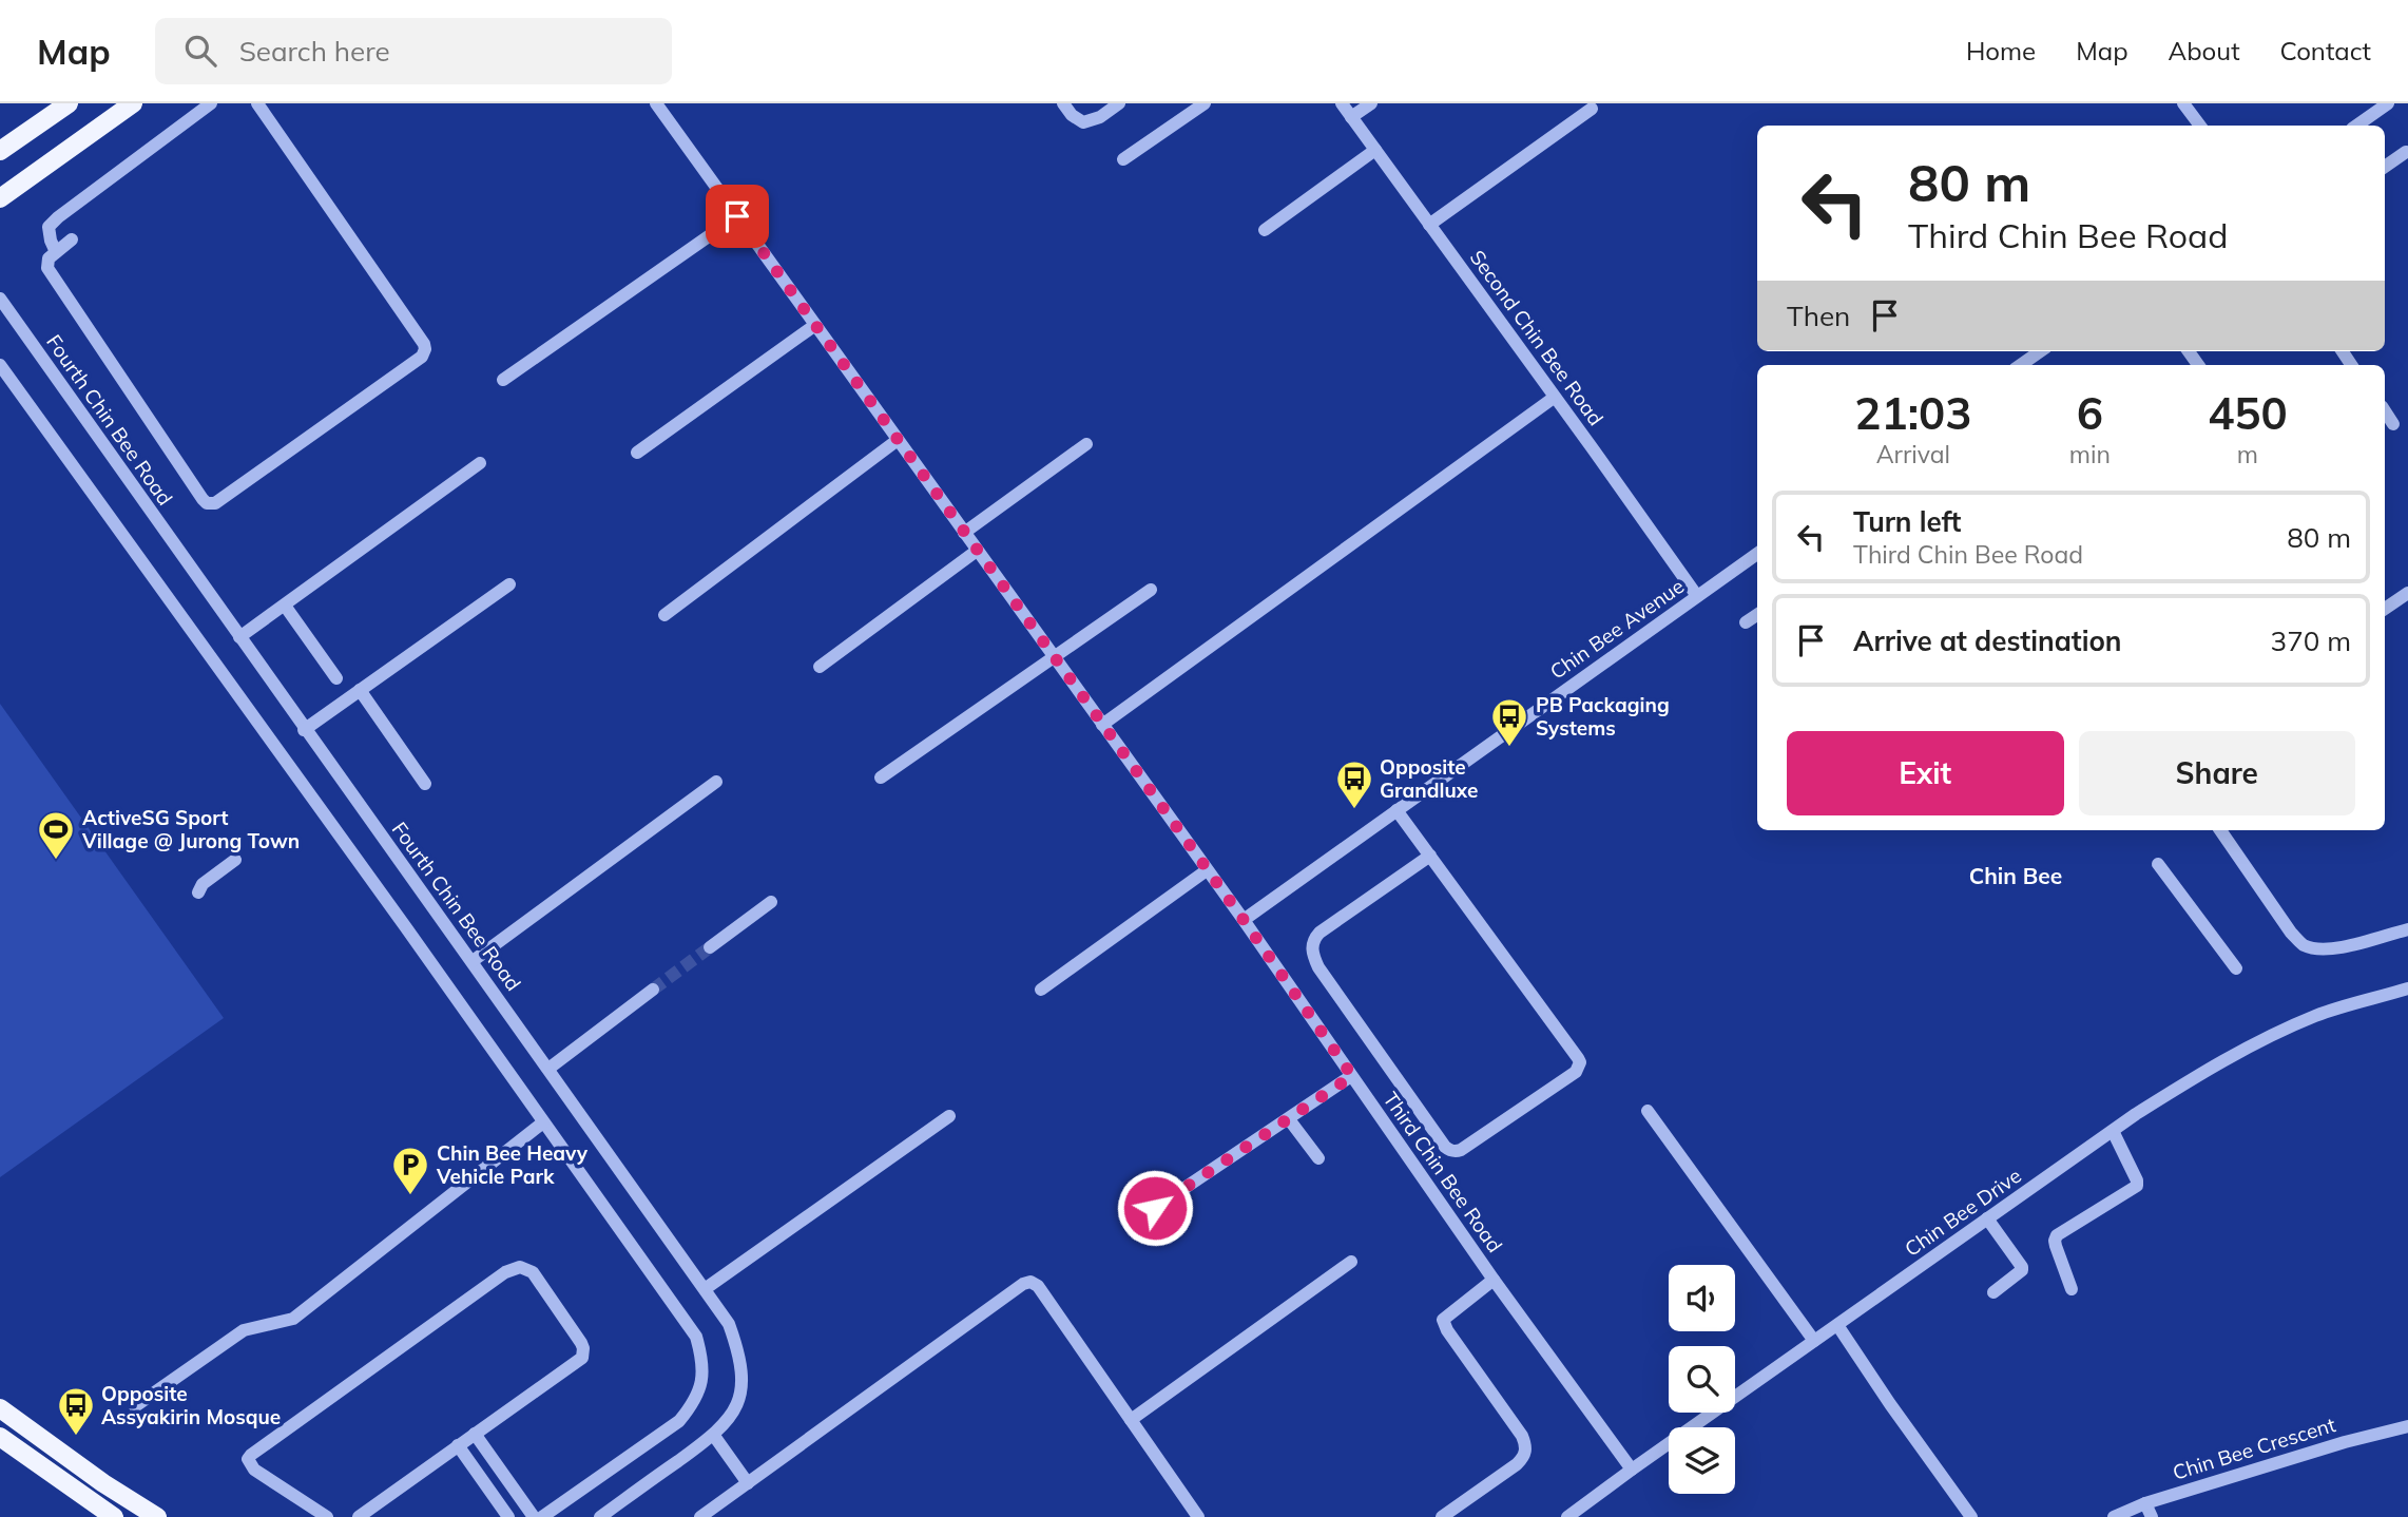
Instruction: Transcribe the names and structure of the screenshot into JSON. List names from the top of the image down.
{
  "streets": {
    "street": [
      "Second Chin Bee Road",
      "Fourth Chin Bee Road",
      "Chin Bee Avenue",
      "Third Chin Bee Road",
      "Chin Bee Drive",
      "Chin Bee Crescent"
    ]
  },
  "crossings": [
    ["Second Chin Bee Road", "Chin Bee Avenue"],
    ["Chin Bee Avenue", "Third Chin Bee Road"],
    ["Third Chin Bee Road", "Chin Bee Drive"]
  ],
  "districts": ["Chin Bee"],
  "places": {
    "bus stop": ["PB Packaging Systems", "Opposite Grandluxe", "Opposite Assyakirin Mosque"],
    "sports": ["ActiveSG Sport Village @ Jurong Town"],
    "parking": ["Chin Bee Heavy Vehicle Park"]
  },
  "page": {
    "header": "Map",
    "search": "Search here",
    "nav": [
      "Home",
      "Map",
      "About",
      "Contact"
    ],
    "turn": ["80 m", "Third Chin Bee Road"],
    "then": "Then",
    "eta": [
      "21:03",
      "Arrival",
      "6",
      "min",
      "450",
      "m"
    ],
    "list": [
      {
        "name": "Turn left",
        "note": "Third Chin Bee Road",
        "value": "80 m"
      },
      {
        "name": "Arrive at destination",
        "value": "370 m"
      }
    ],
    "buttons": ["Exit", "Share"]
  }
}
